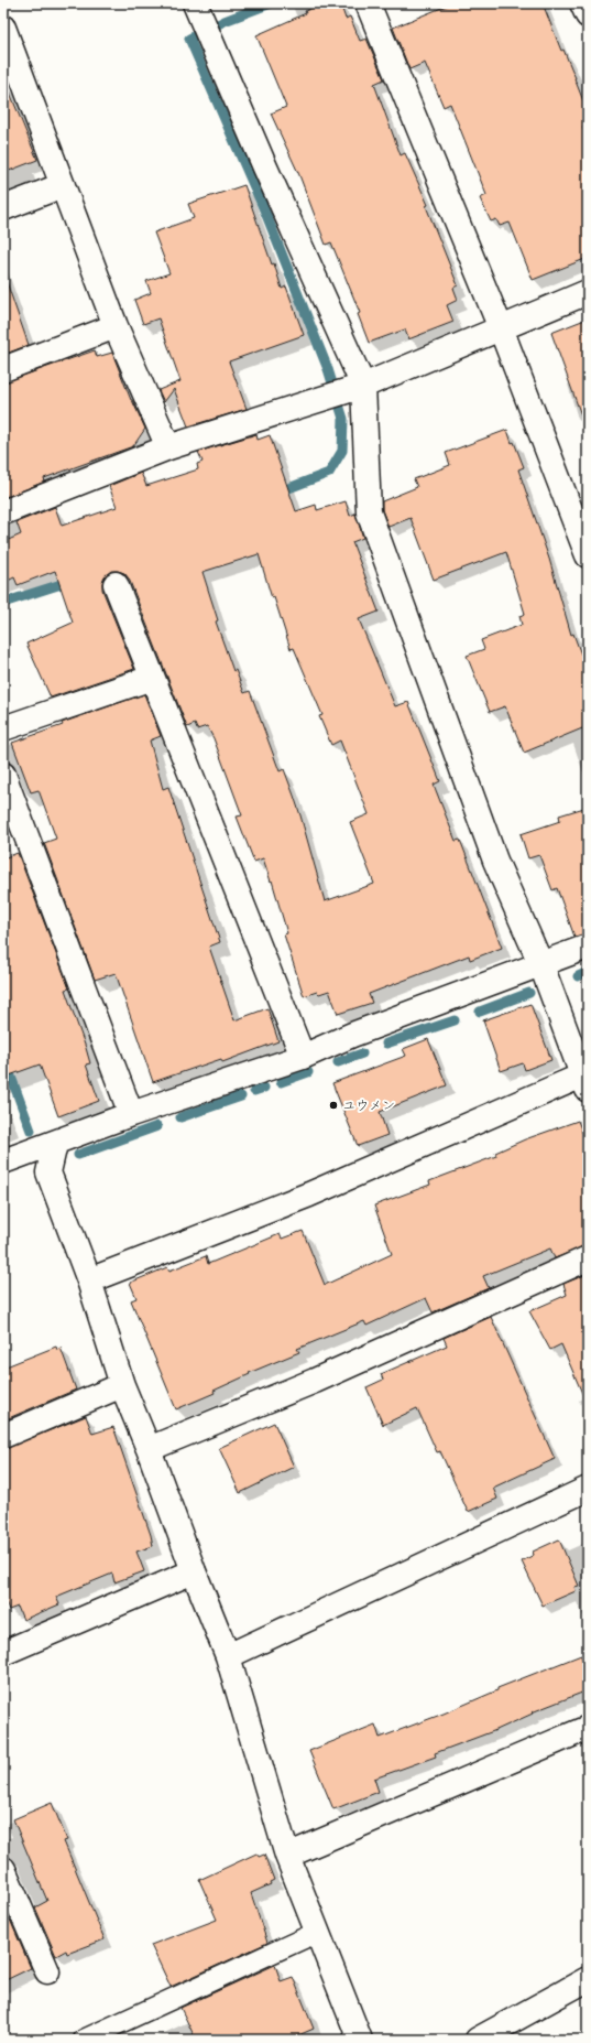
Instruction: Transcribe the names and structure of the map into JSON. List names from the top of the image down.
{
  "places": ["ユウメン"]
}
